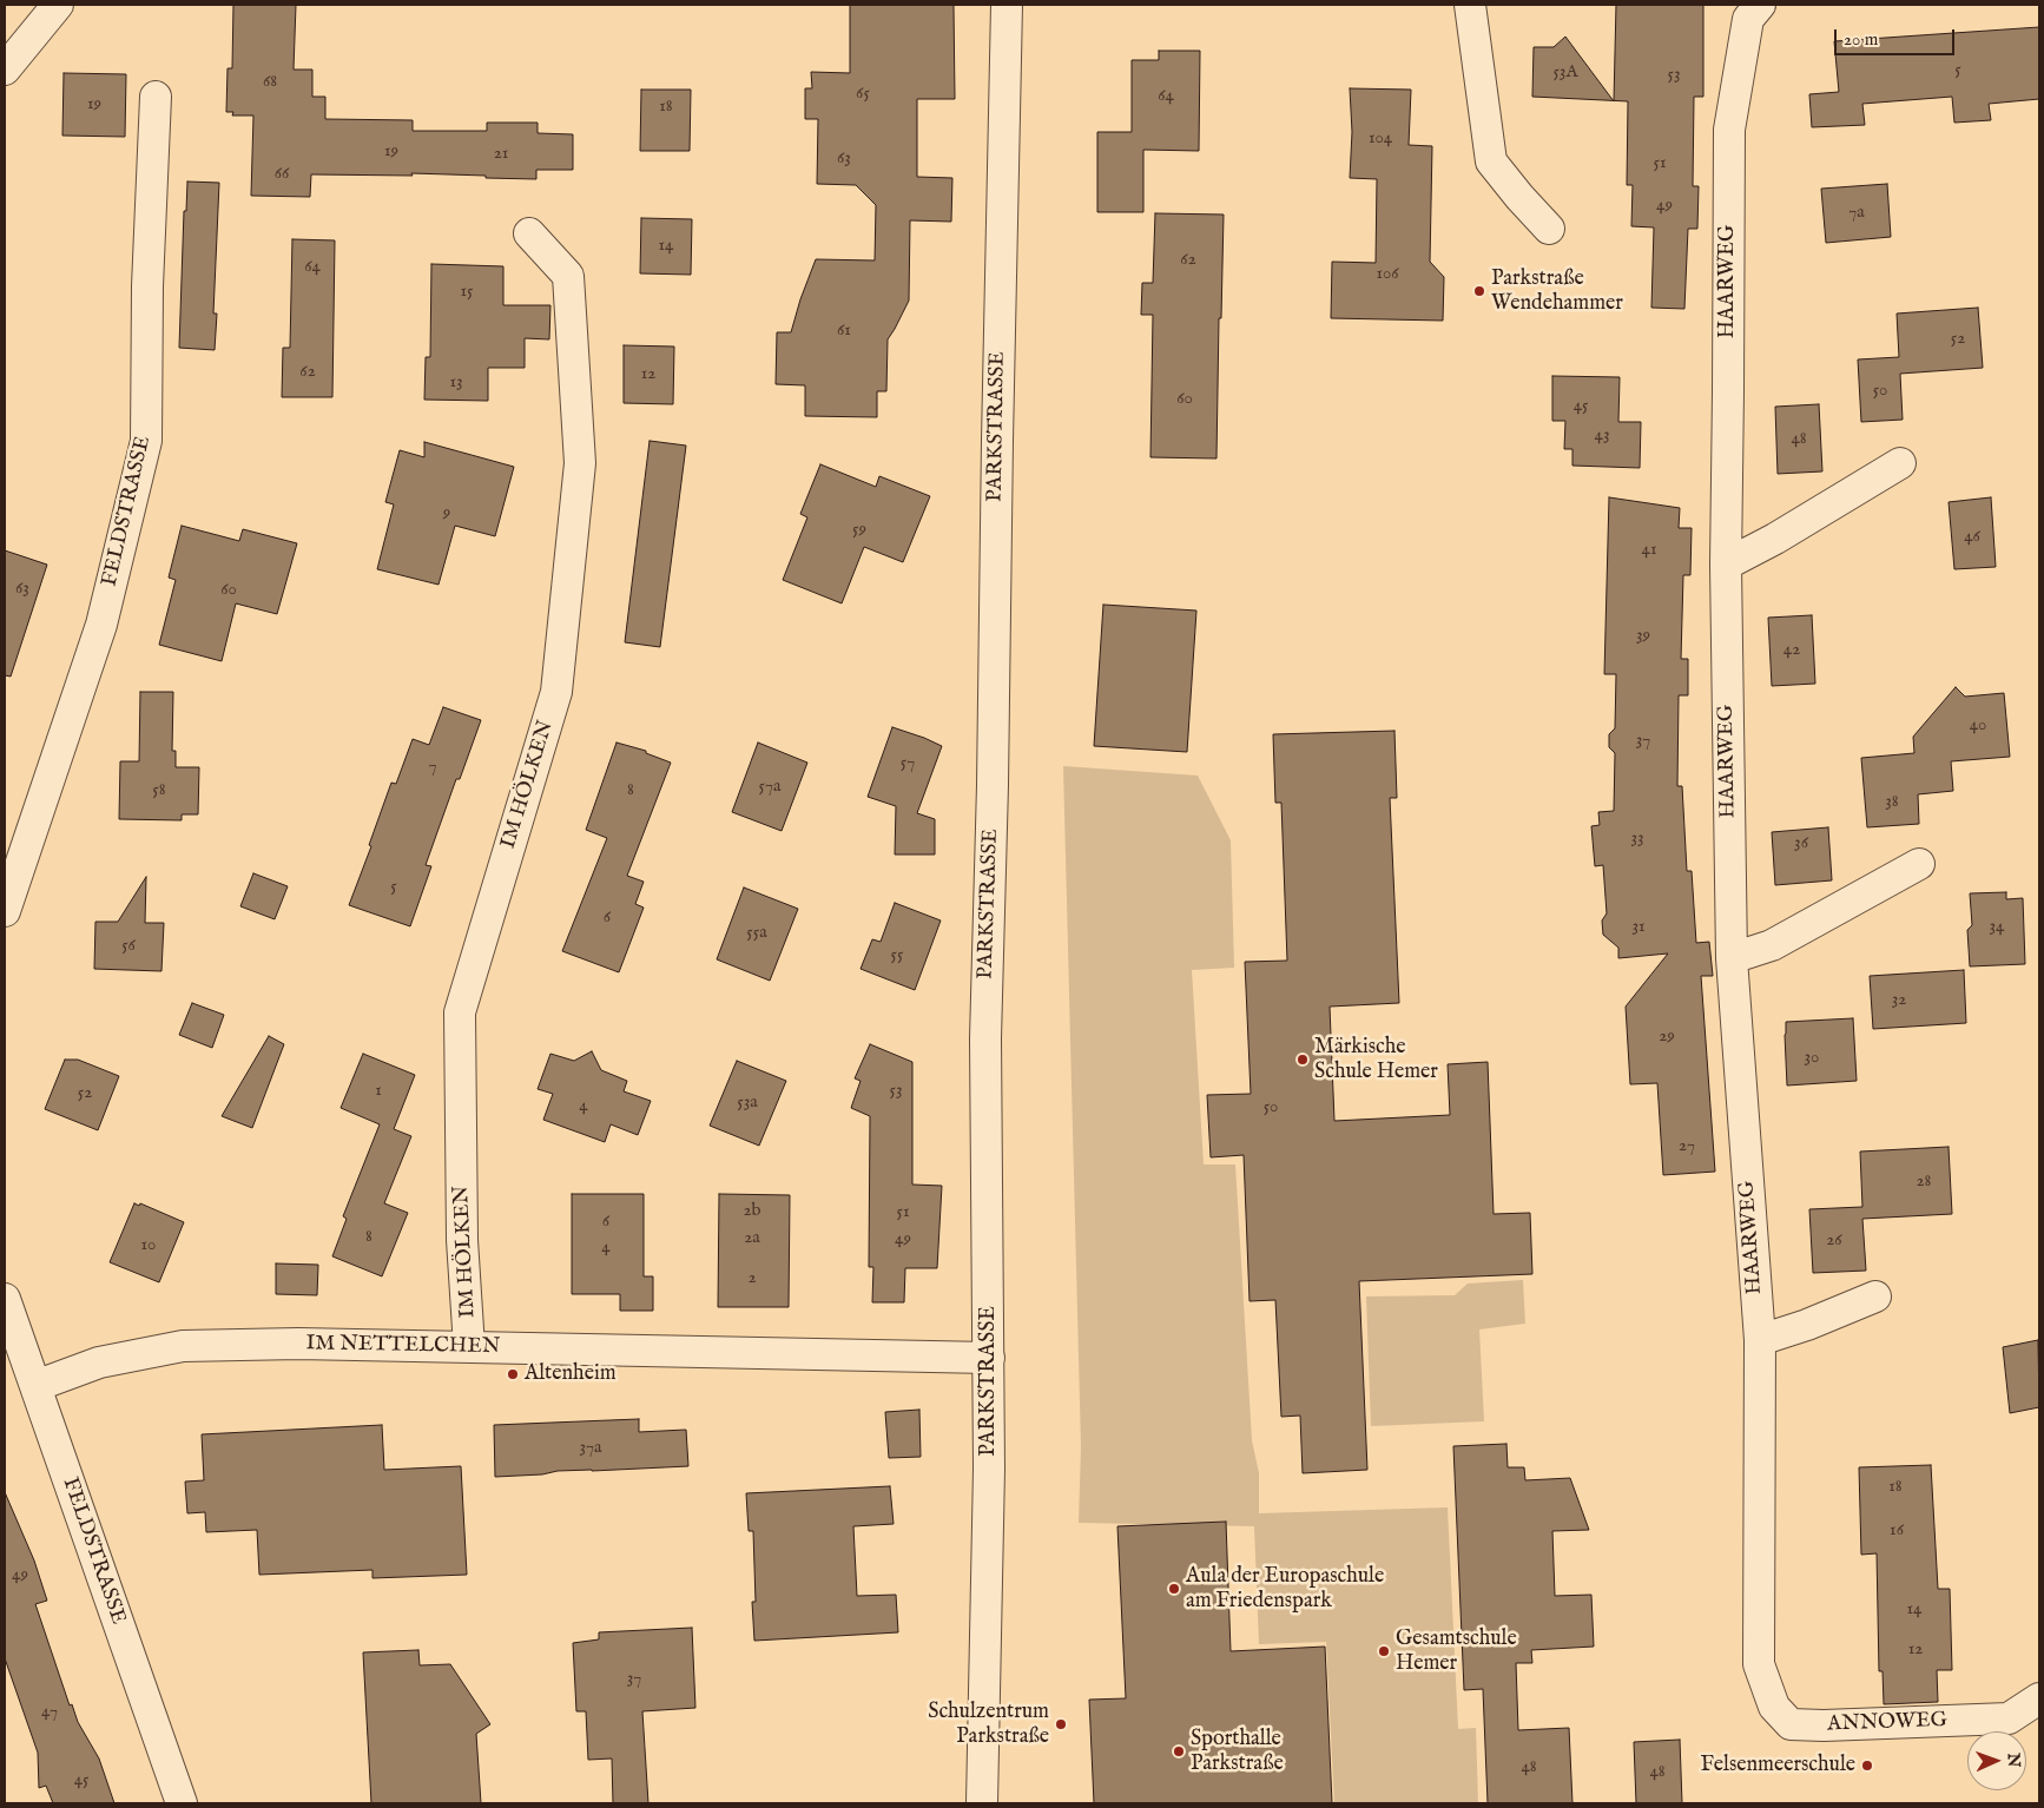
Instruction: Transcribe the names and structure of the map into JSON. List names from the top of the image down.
{
  "streets": {
    "street": [
      "HAARWEG",
      "PARKSTRASSE",
      "FELDSTRASSE",
      "IM HÖLKEN",
      "IM NETTELCHEN",
      "ANNOWEG"
    ]
  },
  "crossings": [
    ["HAARWEG", "ANNOWEG"],
    ["PARKSTRASSE", "IM NETTELCHEN"],
    ["FELDSTRASSE", "IM NETTELCHEN"],
    ["IM HÖLKEN", "IM NETTELCHEN"]
  ],
  "places": [
    "Parkstraße Wendehammer",
    "Märkische Schule Hemer",
    "Altenheim",
    "Aula der Europaschule am Friedenspark",
    "Gesamtschule Hemer",
    "Schulzentrum Parkstraße",
    "Sporthalle Parkstraße",
    "Felsenmeerschule"
  ],
  "house_numbers": [
    "5",
    "53A",
    "53",
    "68",
    "65",
    "64",
    "19",
    "18",
    "104",
    "19",
    "21",
    "63",
    "51",
    "66",
    "49",
    "7a",
    "14",
    "62",
    "64",
    "106",
    "15",
    "61",
    "52",
    "62",
    "12",
    "13",
    "50",
    "60",
    "45",
    "43",
    "48",
    "9",
    "59",
    "46",
    "41",
    "63",
    "60",
    "39",
    "42",
    "40",
    "37",
    "57",
    "7",
    "57a",
    "58",
    "8",
    "38",
    "33",
    "36",
    "5",
    "6",
    "31",
    "34",
    "55a",
    "56",
    "55",
    "32",
    "29",
    "30",
    "1",
    "53",
    "52",
    "53a",
    "4",
    "50",
    "27",
    "28",
    "2b",
    "51",
    "6",
    "8",
    "2a",
    "49",
    "26",
    "10",
    "4",
    "2",
    "37a",
    "18",
    "16",
    "49",
    "14",
    "12",
    "37",
    "47",
    "48",
    "48",
    "45"
  ],
  "scale_bar": "20 m",
  "north": "right"
}
